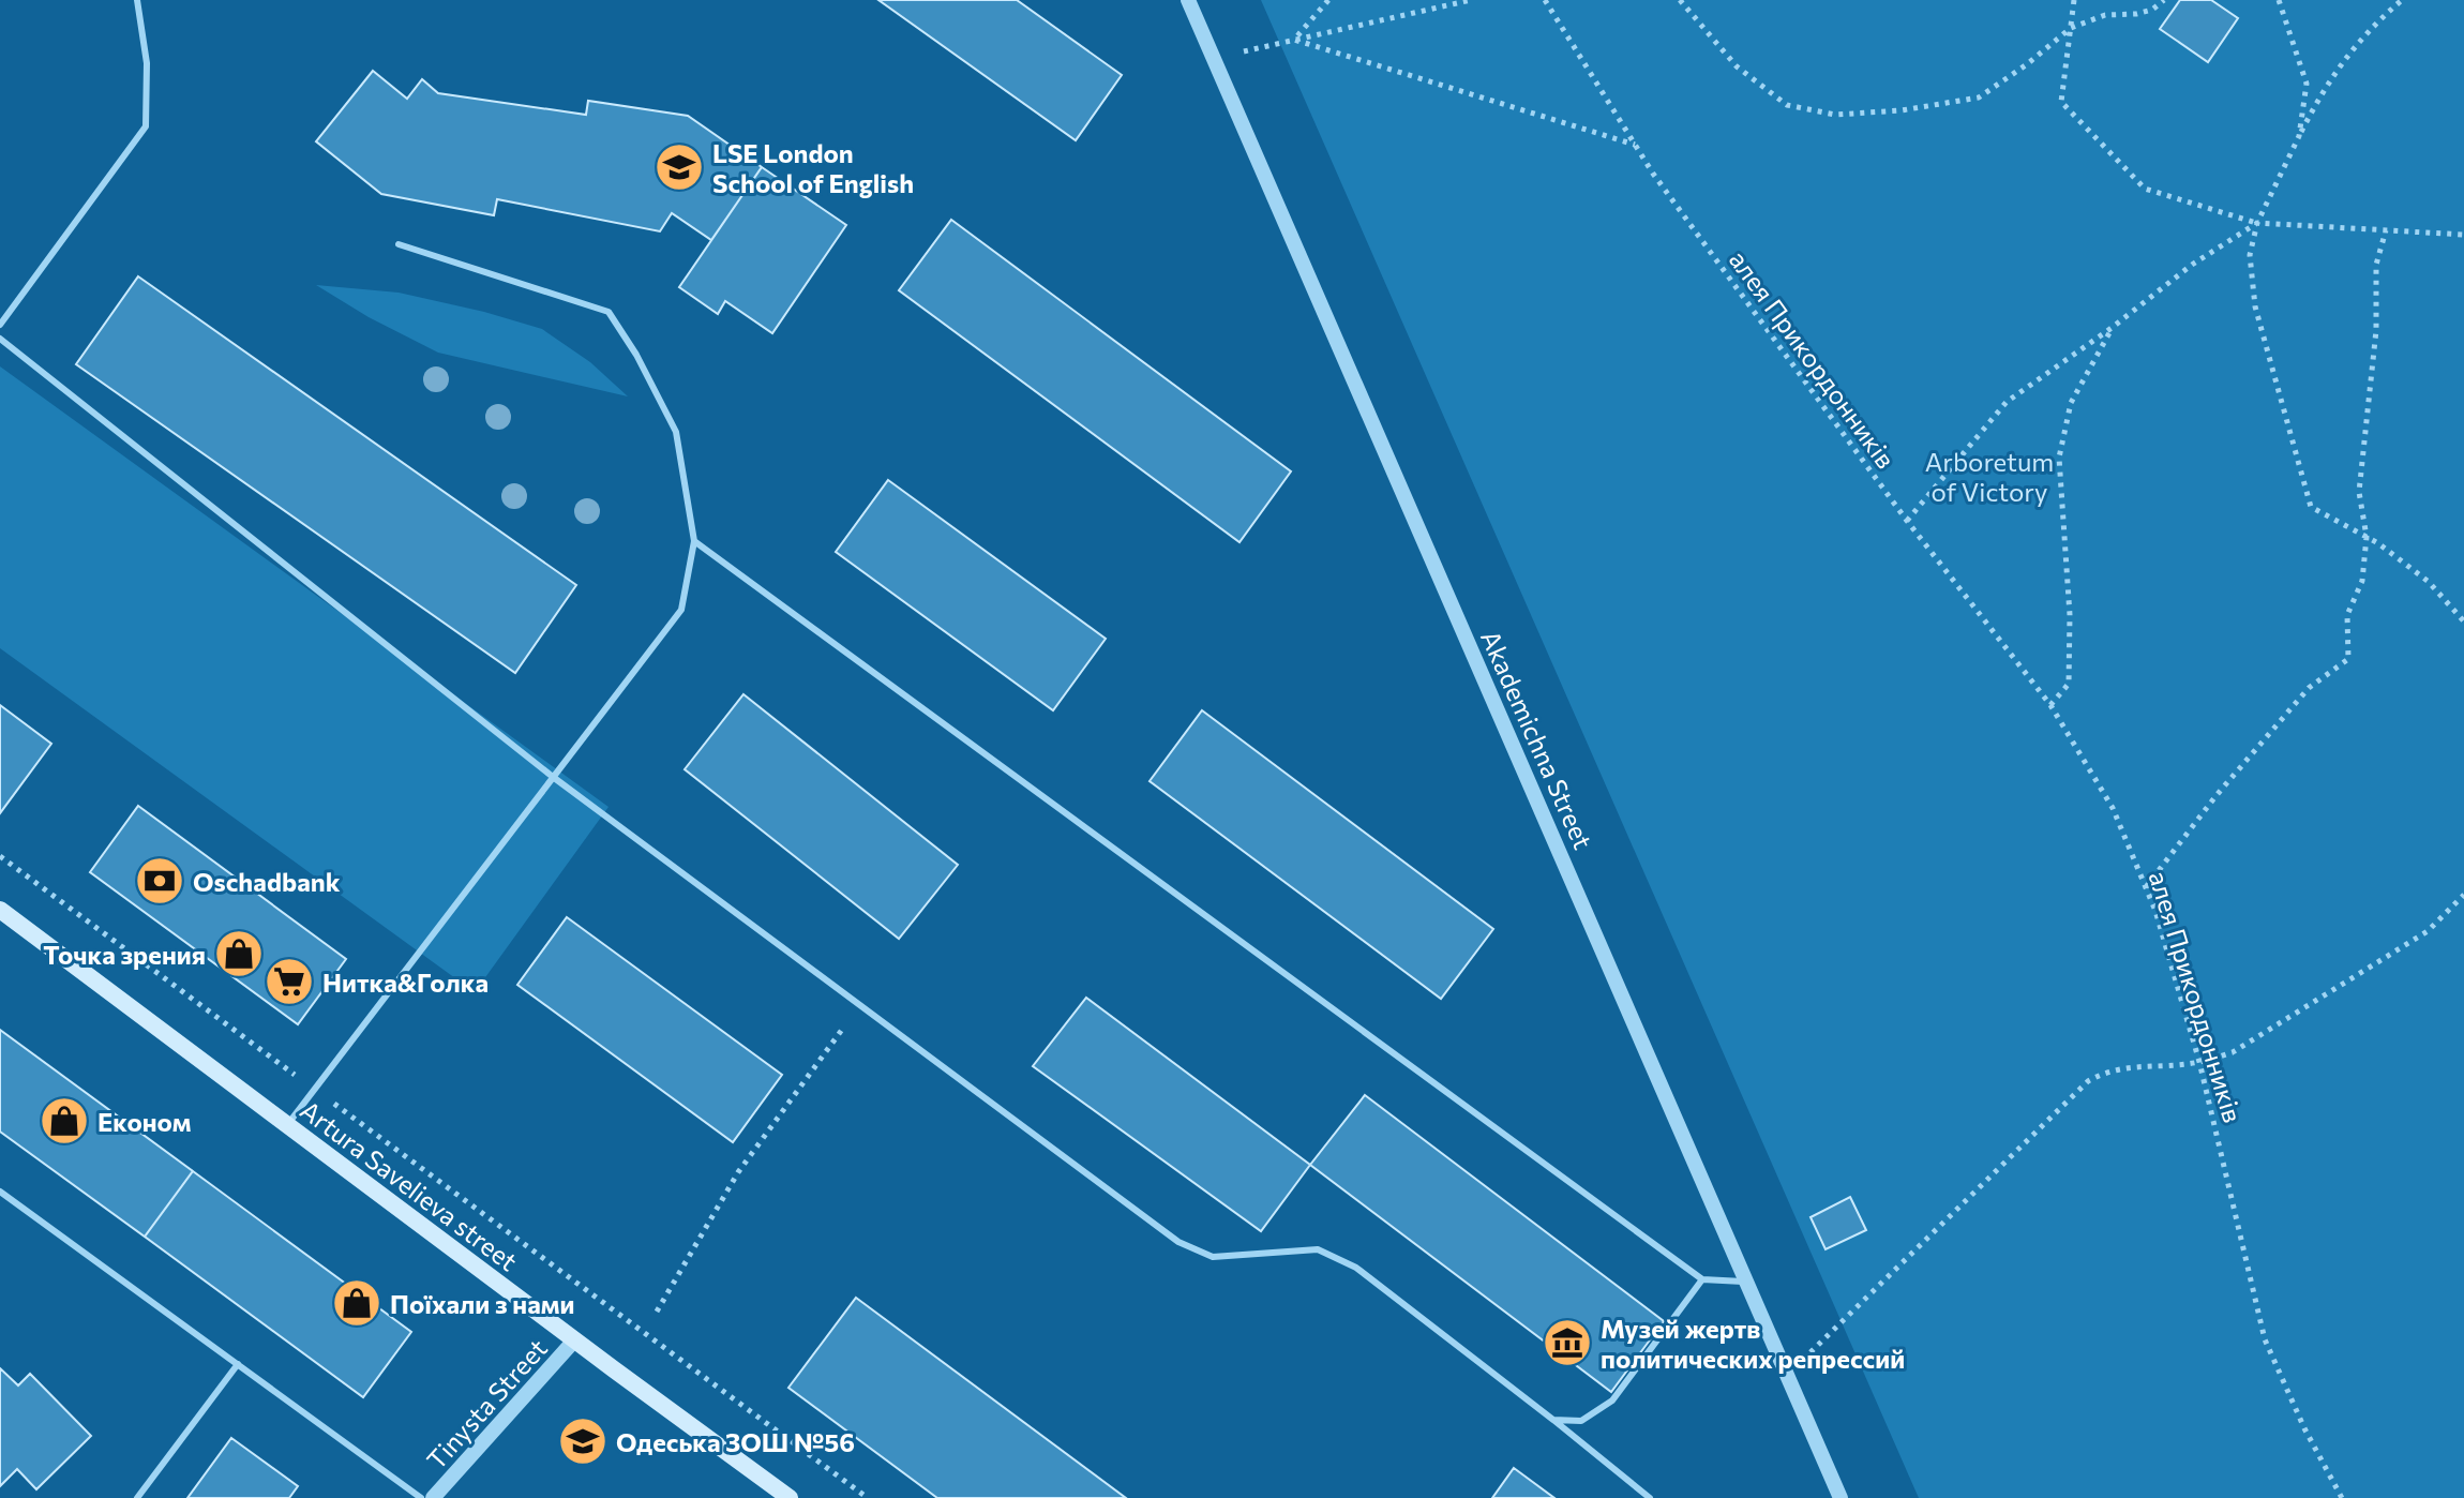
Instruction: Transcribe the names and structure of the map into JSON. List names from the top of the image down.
{
  "streets": {
    "main road": ["Artura Savelieva street"],
    "street": ["Akademichna Street", "Tinysta Street"],
    "path": ["алея Прикордонників"]
  },
  "crossings": [
    ["Artura Savelieva street", "Tinysta Street"]
  ],
  "parks": ["Arboretum of Victory"],
  "places": {
    "school or university": ["LSE London School of English", "Одеська ЗОШ №56"],
    "bank": ["Oschadbank"],
    "shop": ["Точка зрения", "Економ", "Поїхали з нами"],
    "supermarket": ["Нитка&Голка"],
    "museum": ["Музей жертв политических репрессий"]
  }
}
